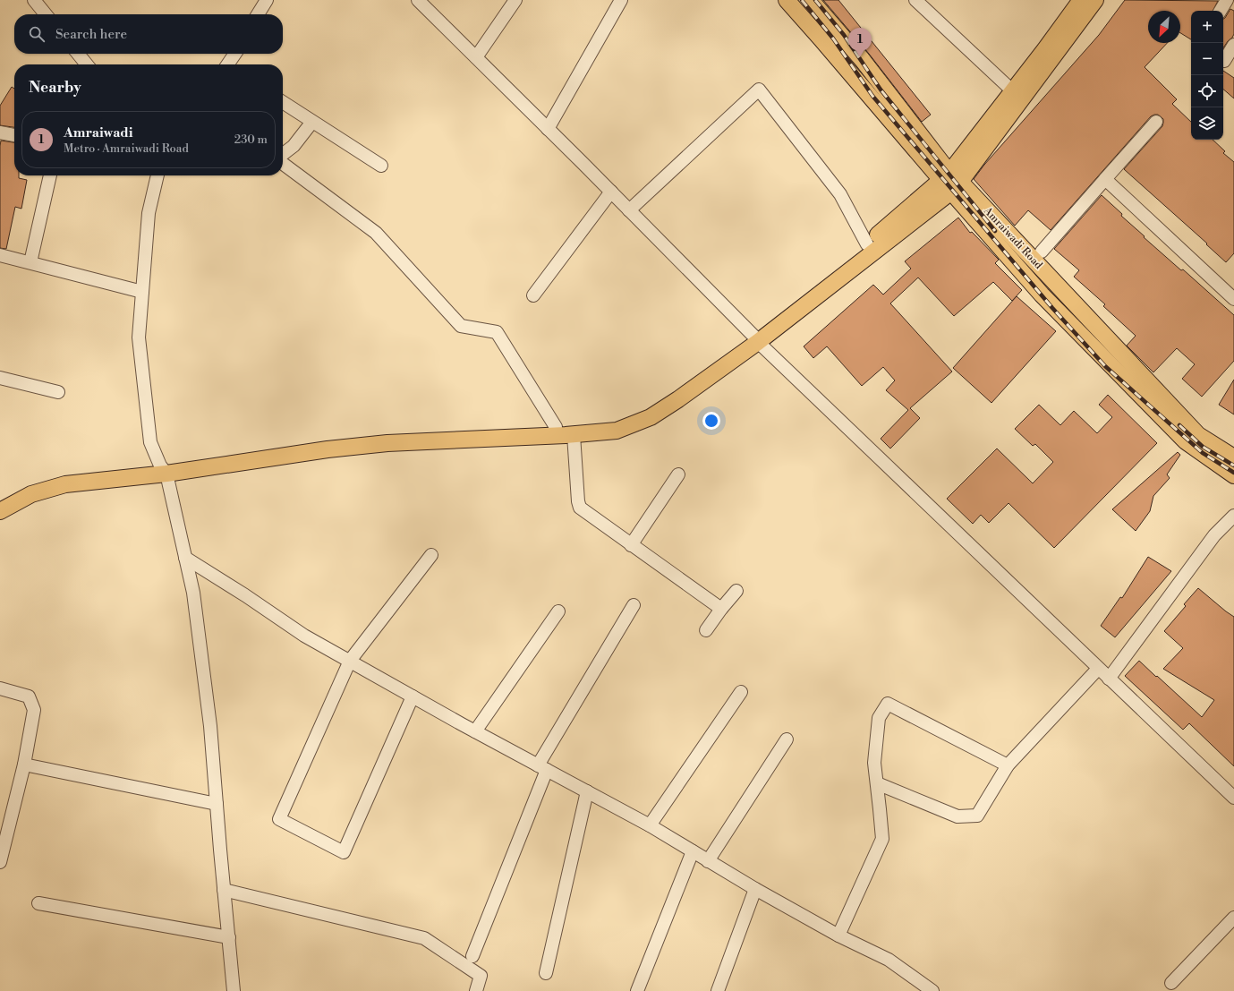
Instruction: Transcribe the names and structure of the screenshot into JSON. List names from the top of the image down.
{
  "streets": {
    "main road": ["Amraiwadi Road"]
  },
  "north": "bottom left",
  "page": {
    "map_buttons": ["+", "−"],
    "search": "Search here",
    "pins": "1",
    "heading": "Nearby",
    "list": [
      {
        "mark": "1",
        "name": "Amraiwadi",
        "note": "Metro · Amraiwadi Road",
        "value": "230 m"
      }
    ]
  }
}
